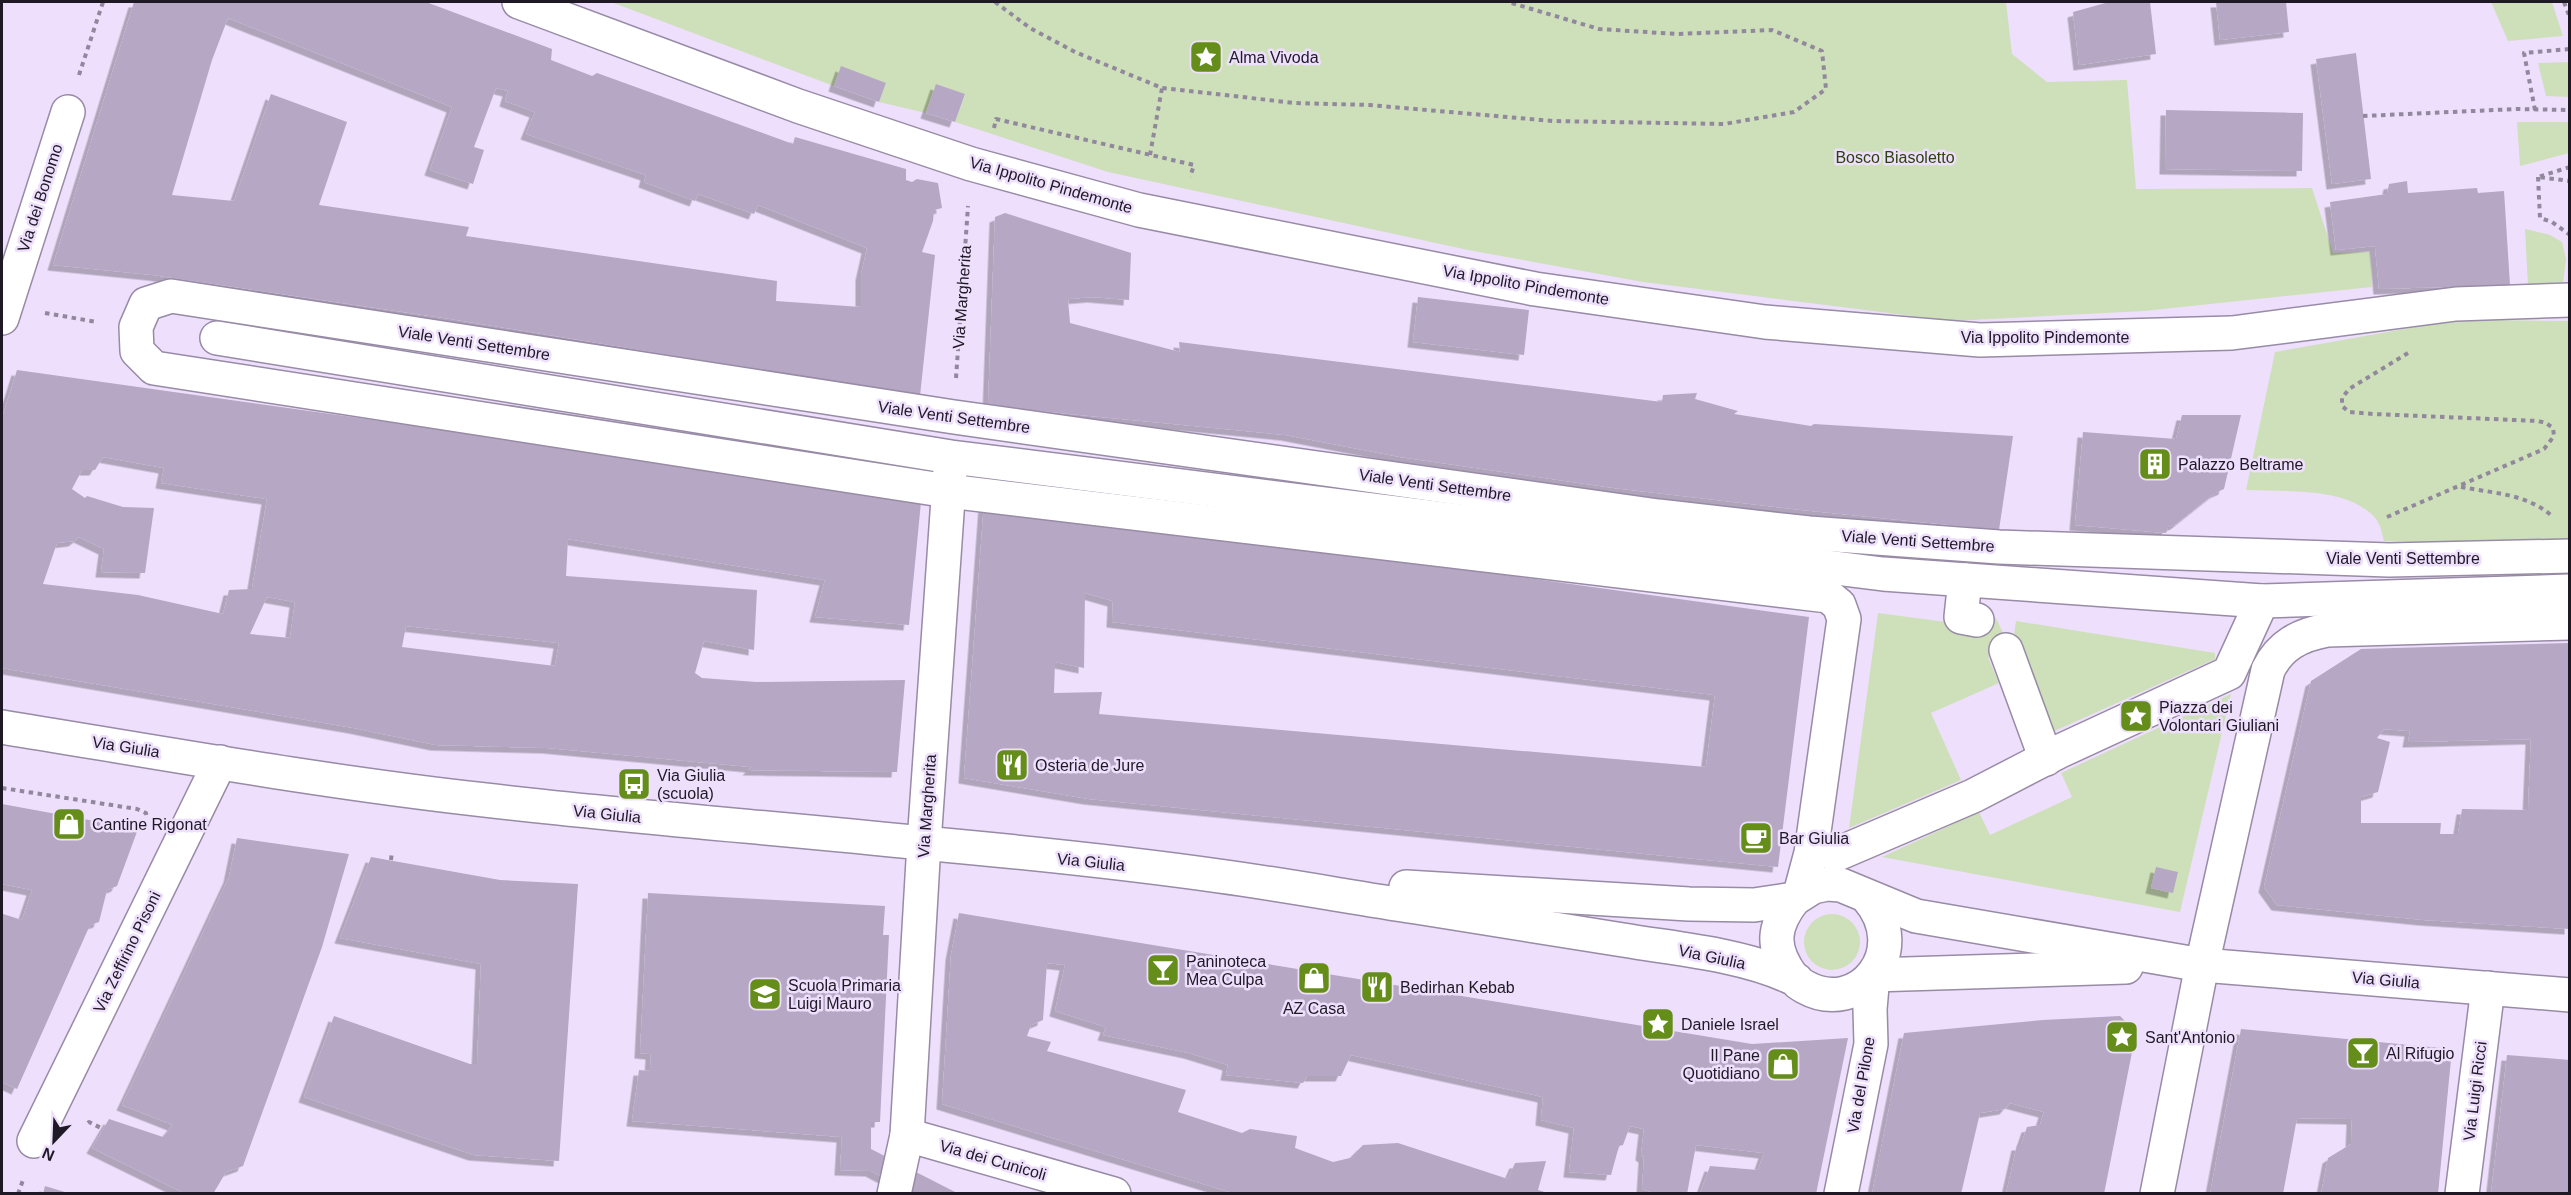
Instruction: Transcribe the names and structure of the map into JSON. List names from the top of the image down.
{
  "streets": {
    "street": [
      "Via Ippolito Pindemonte",
      "Via dei Bonomo",
      "Via Margherita",
      "Viale Venti Settembre",
      "Via Giulia",
      "Via Zeffirino Pisoni",
      "Via del Pilone",
      "Via Luigi Ricci",
      "Via dei Cunicoli"
    ]
  },
  "crossings": [
    ["Via Margherita", "Viale Venti Settembre"],
    ["Via Margherita", "Via Giulia"],
    ["Via Margherita", "Via dei Cunicoli"],
    ["Viale Venti Settembre", "Via Giulia"],
    ["Viale Venti Settembre", "Via del Pilone"],
    ["Via Giulia", "Via Zeffirino Pisoni"],
    ["Via Giulia", "Via del Pilone"],
    ["Via Giulia", "Via Luigi Ricci"]
  ],
  "parks": ["Bosco Biasoletto"],
  "places": {
    "place": [
      "Alma Vivoda",
      "Piazza dei Volontari Giuliani",
      "Daniele Israel",
      "Sant'Antonio"
    ],
    "building": ["Palazzo Beltrame"],
    "restaurant": ["Osteria de Jure", "Bedirhan Kebab"],
    "bus stop": ["Via Giulia (scuola)"],
    "shop": ["Cantine Rigonat", "AZ Casa", "Il Pane Quotidiano"],
    "cafe": ["Bar Giulia"],
    "bar": ["Paninoteca Mea Culpa", "Al Rifugio"],
    "school or university": ["Scuola Primaria Luigi Mauro"]
  },
  "north": "bottom left"
}
